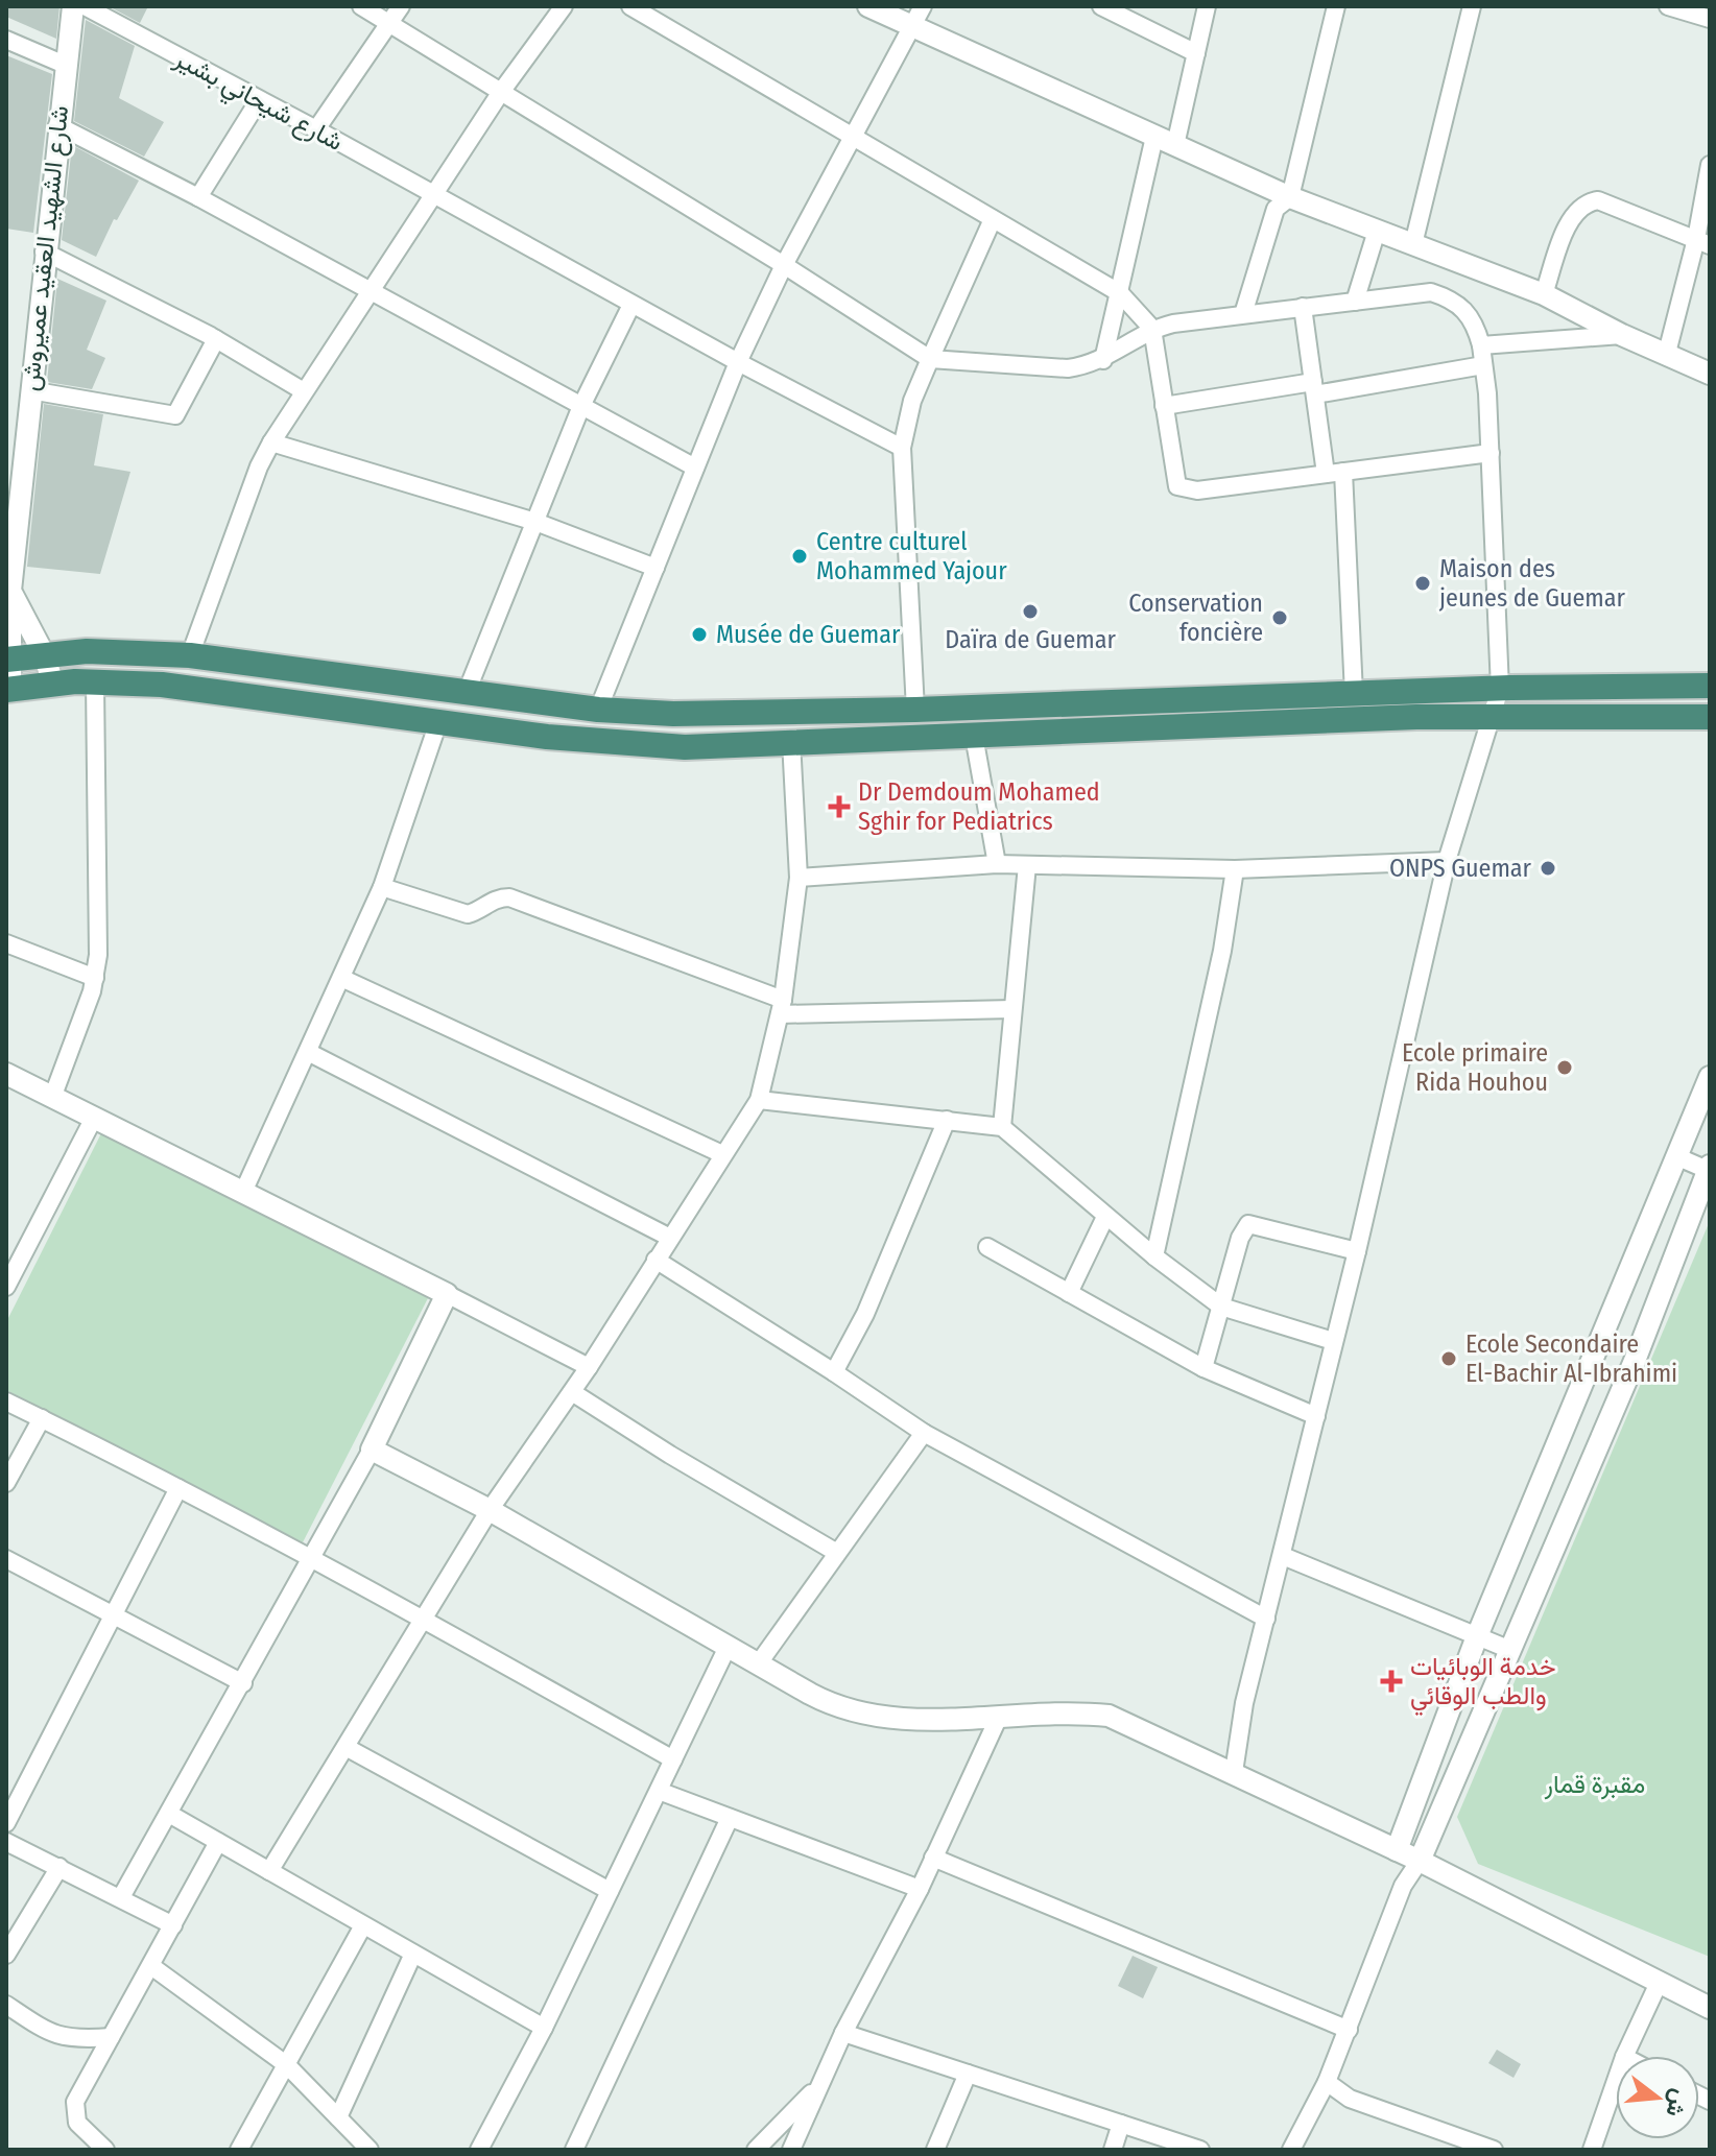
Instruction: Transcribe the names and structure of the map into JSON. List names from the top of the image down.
{
  "streets": {
    "street": ["شارع شيحاني بشير", "شارع الشهيد العقيد عميروش"]
  },
  "parks": ["مقبرة قمار"],
  "places": {
    "other": [
      "Centre culturel Mohammed Yajour",
      "Maison des jeunes de Guemar",
      "Daïra de Guemar",
      "Conservation foncière",
      "Musée de Guemar",
      "ONPS Guemar",
      "Ecole primaire Rida Houhou",
      "Ecole Secondaire El-Bachir Al-Ibrahimi"
    ],
    "health": ["Dr Demdoum Mohamed Sghir for Pediatrics", "خدمة الوبائيات والطب الوقائي"]
  },
  "north": "right"
}
